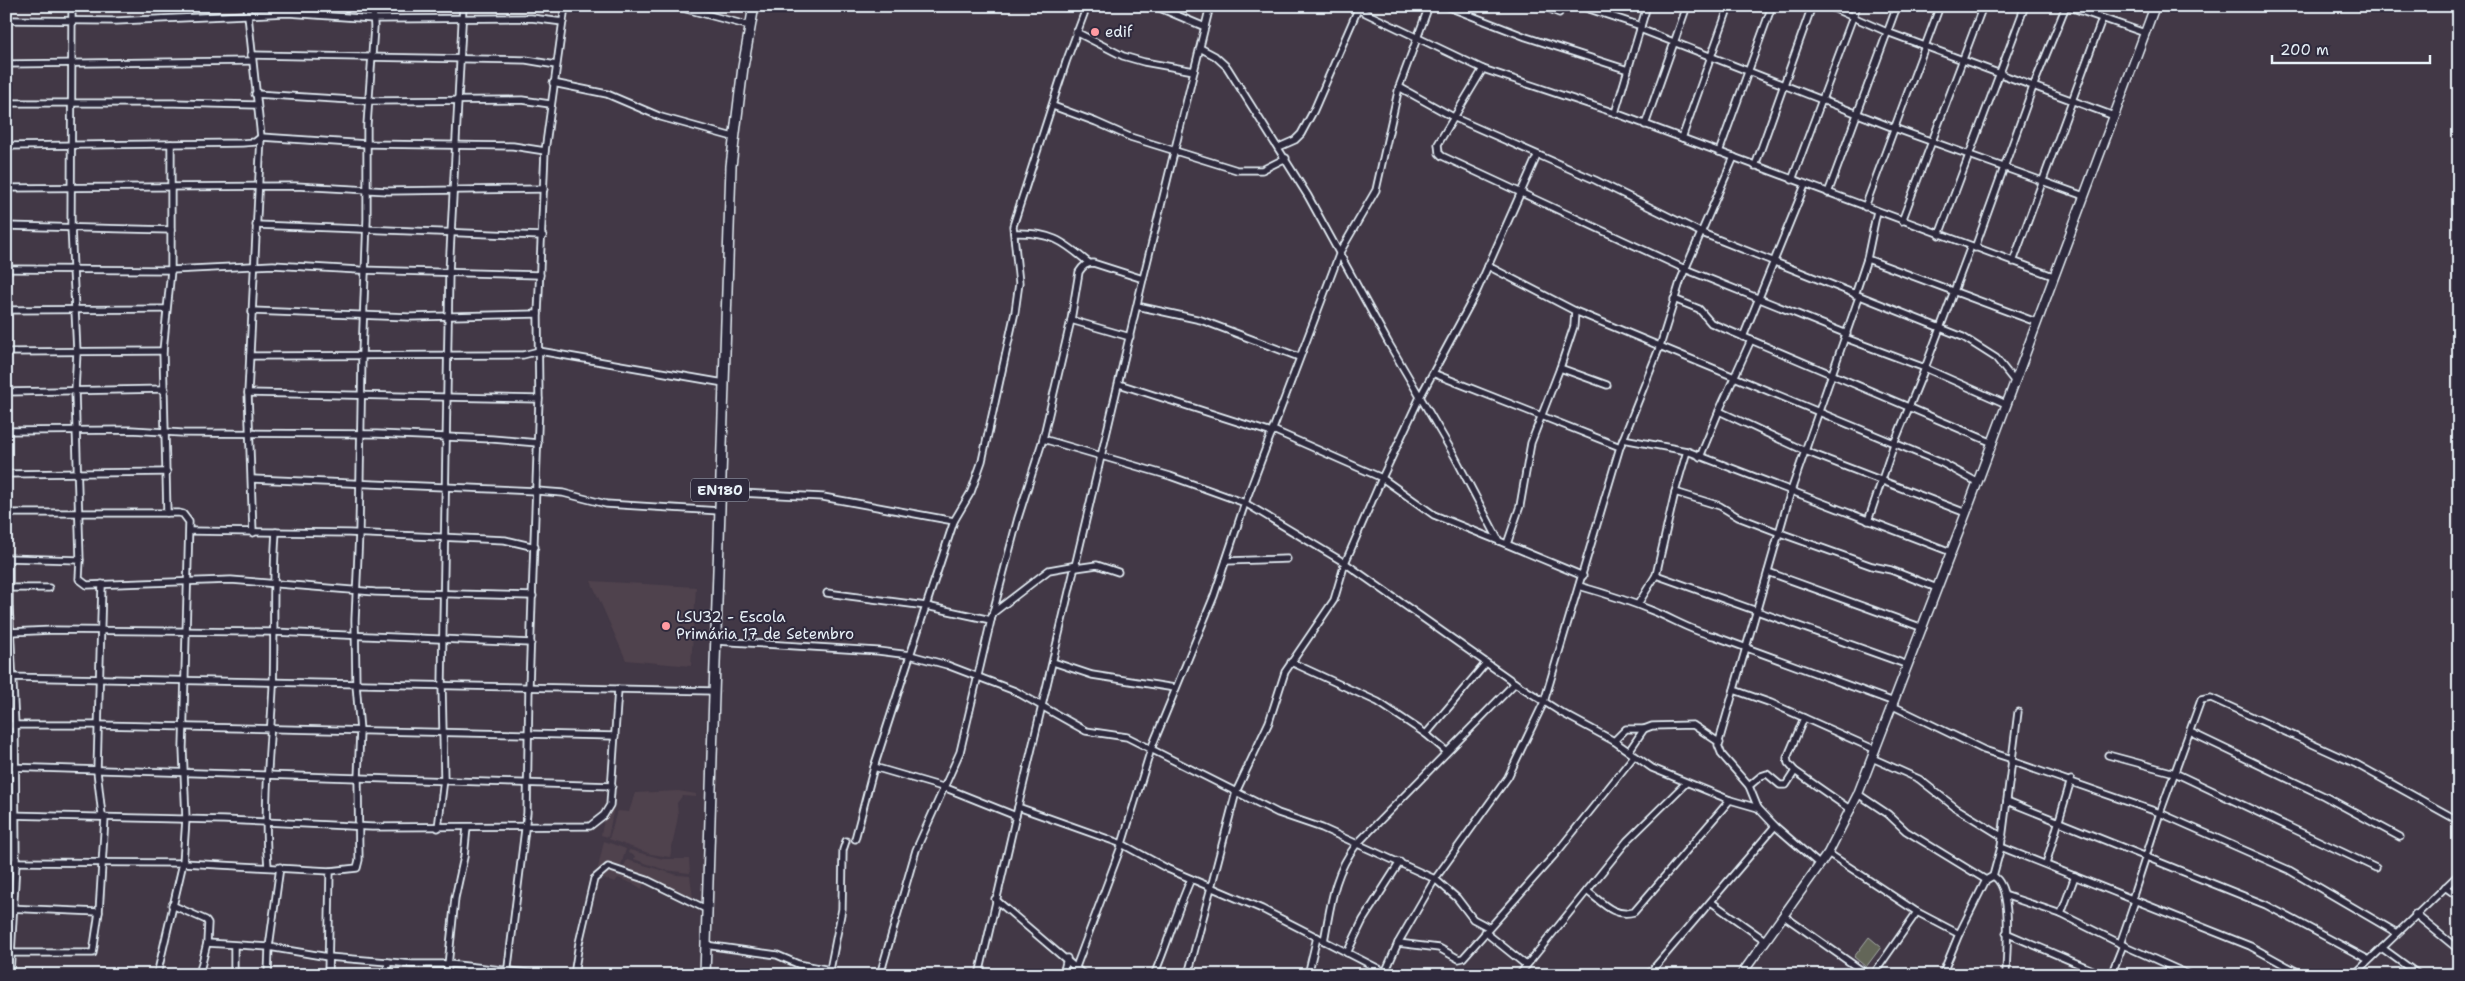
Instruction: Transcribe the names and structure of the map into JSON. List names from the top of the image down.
{
  "streets": {
    "main road": ["EN180"]
  },
  "places": ["edif", "LSU32 - Escola Primária 17 de Setembro"],
  "scale_bar": "200 m"
}
